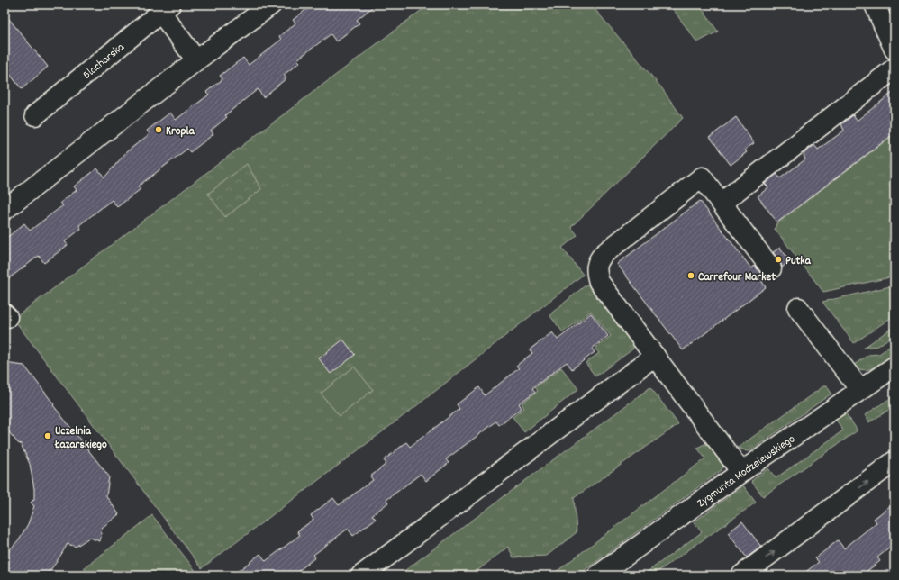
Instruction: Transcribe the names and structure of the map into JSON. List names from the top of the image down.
{
  "streets": {
    "street": ["Blacharska", "Zygmunta Modzelewskiego"]
  },
  "places": [
    "Kropla",
    "Putka",
    "Carrefour Market",
    "Uczelnia Łazarskiego"
  ]
}
